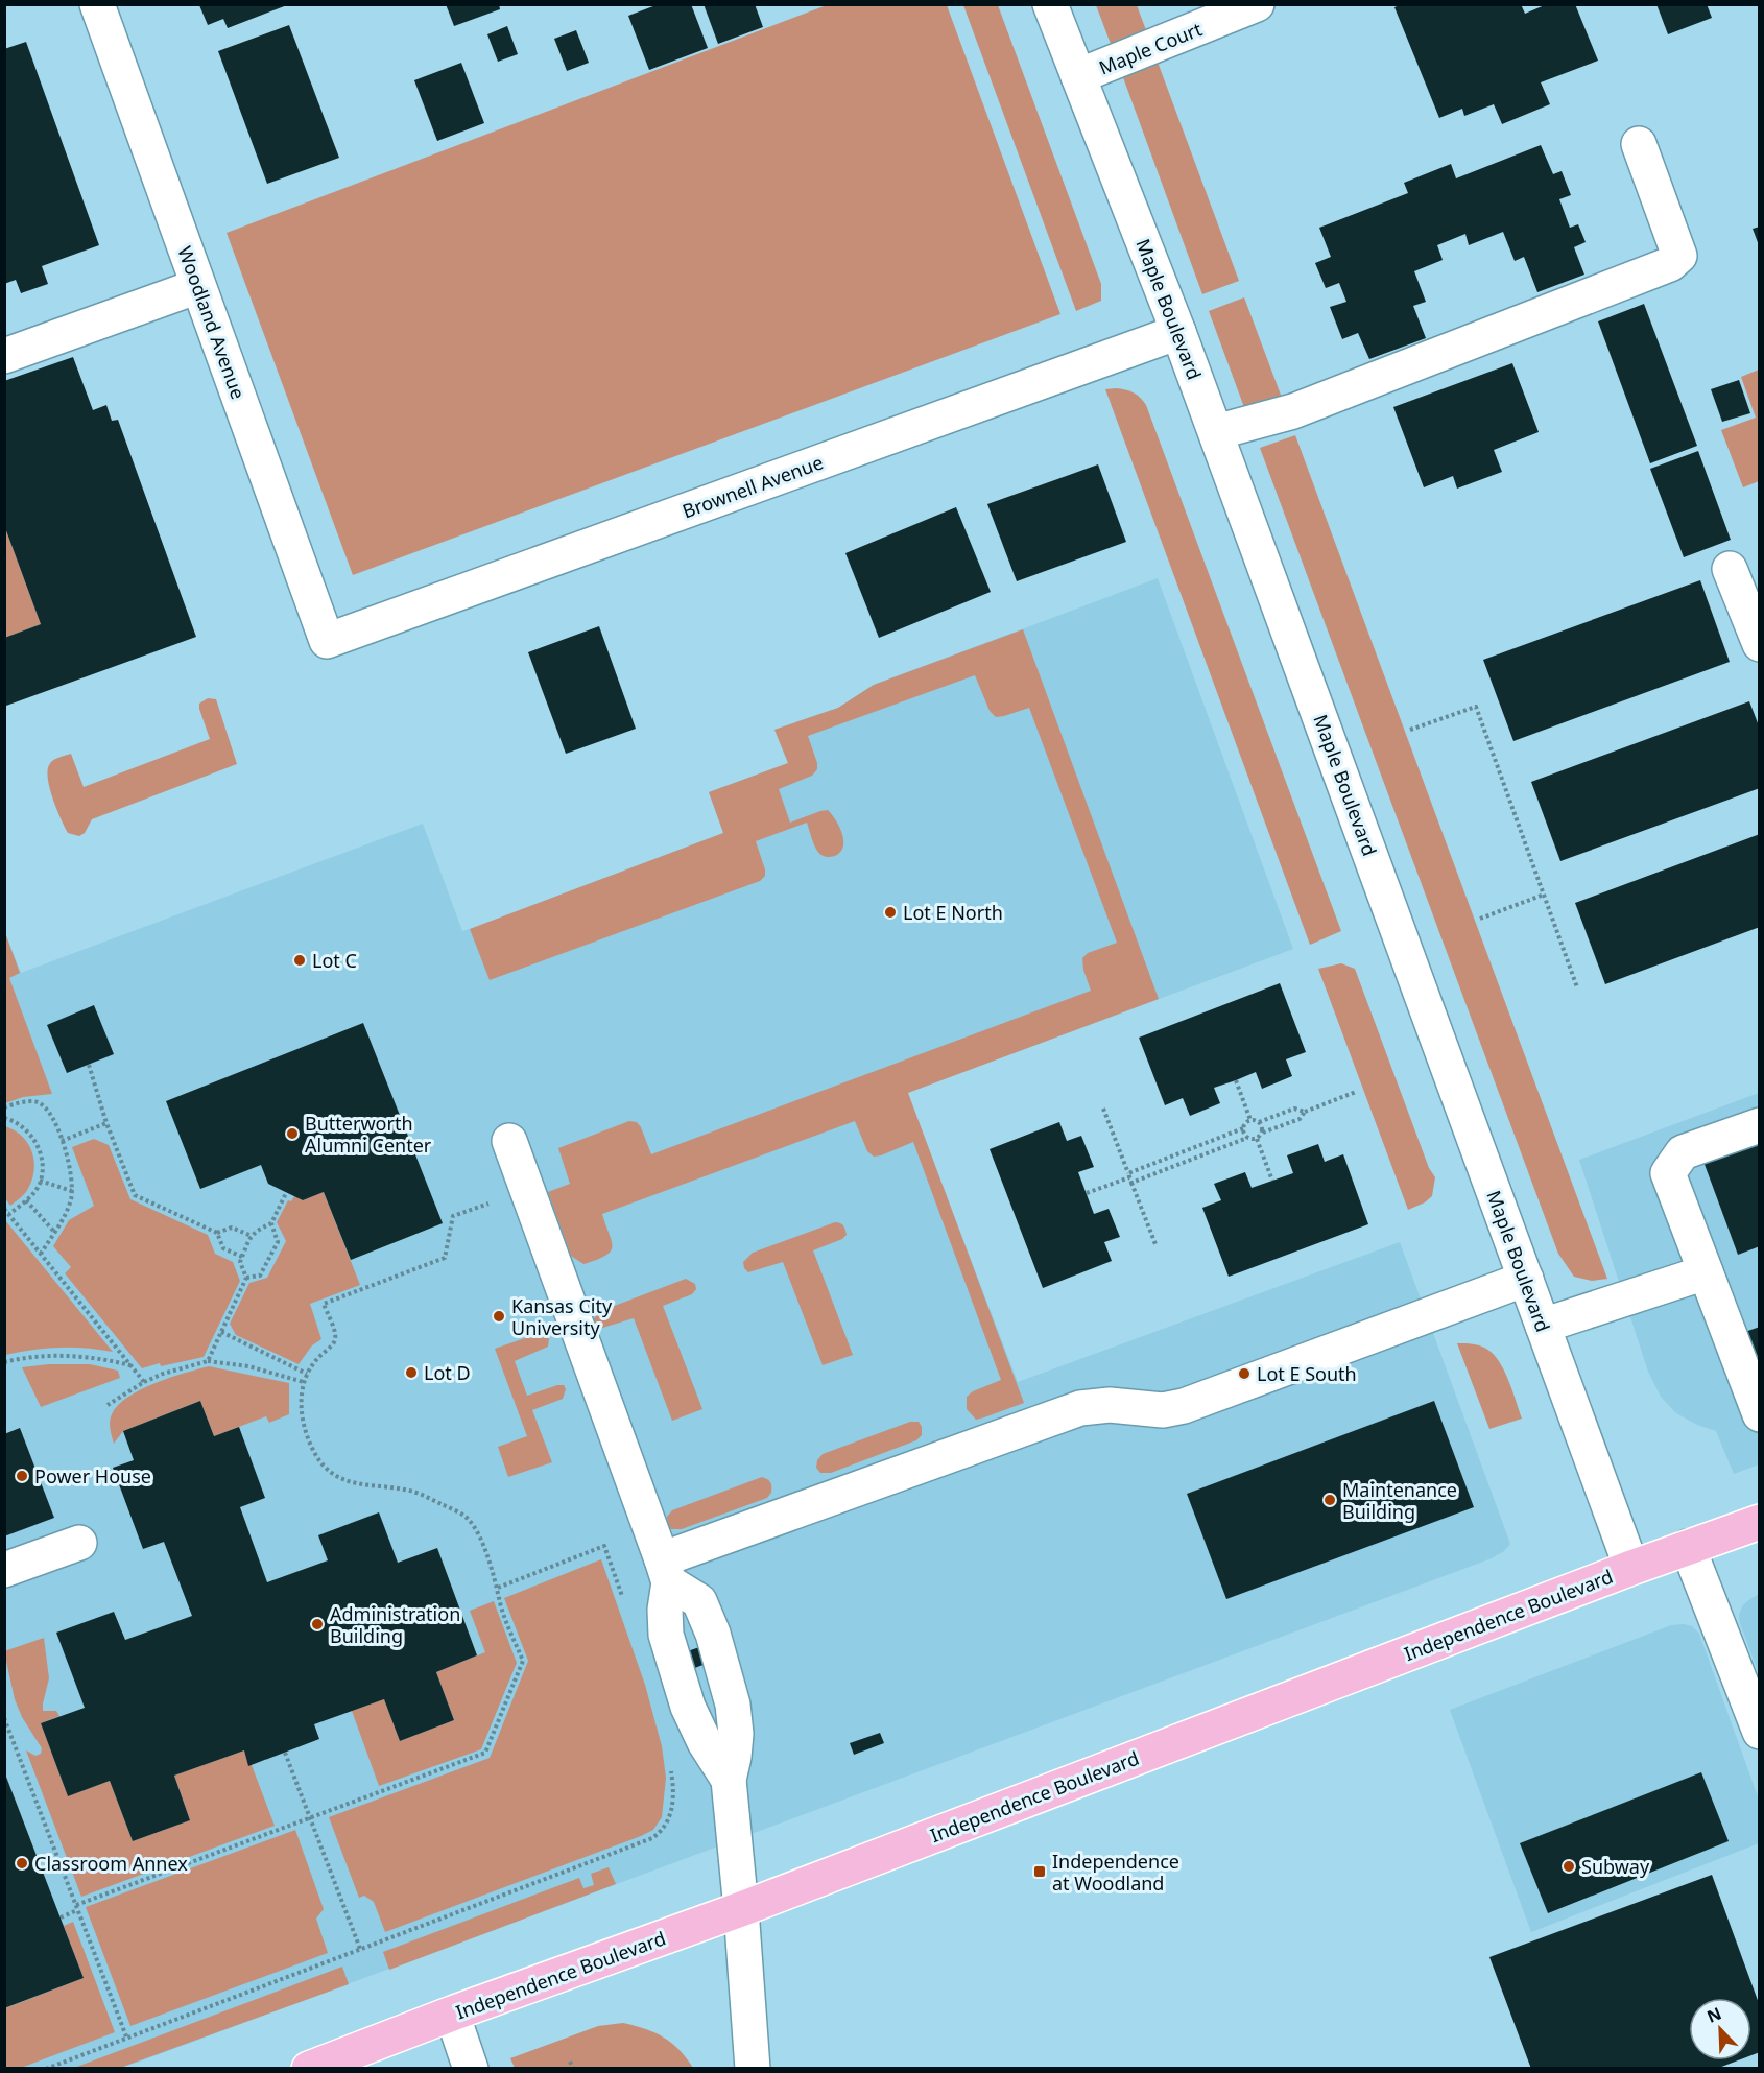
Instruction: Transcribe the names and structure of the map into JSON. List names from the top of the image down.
{
  "streets": {
    "main road": ["Independence Boulevard"],
    "street": [
      "Maple Court",
      "Maple Boulevard",
      "Woodland Avenue",
      "Brownell Avenue"
    ]
  },
  "crossings": [
    ["Maple Court", "Maple Boulevard"],
    ["Maple Boulevard", "Brownell Avenue"],
    ["Maple Boulevard", "Independence Boulevard"],
    ["Woodland Avenue", "Brownell Avenue"]
  ],
  "places": {
    "other": [
      "Lot E North",
      "Lot C",
      "Butterworth Alumni Center",
      "Kansas City University",
      "Lot D",
      "Lot E South",
      "Power House",
      "Maintenance Building",
      "Administration Building",
      "Classroom Annex",
      "Subway"
    ],
    "transit": ["Independence at Woodland"]
  },
  "north": "top left"
}
